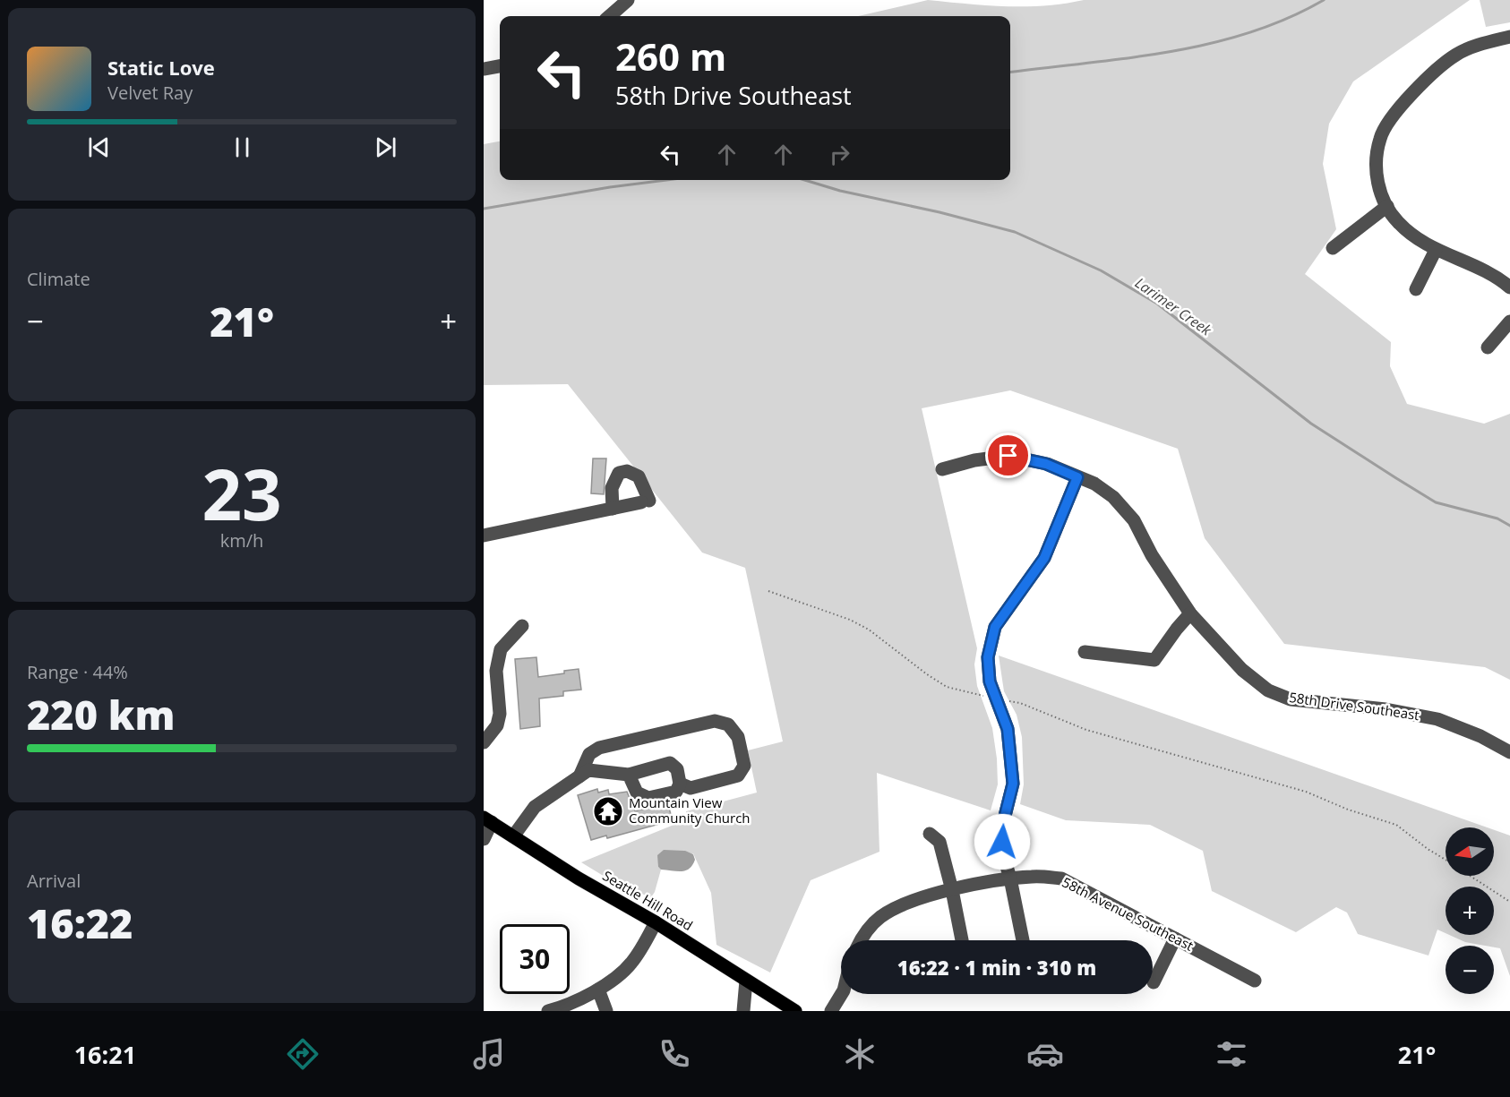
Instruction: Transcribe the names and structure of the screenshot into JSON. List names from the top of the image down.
{
  "streets": {
    "main road": ["Seattle Hill Road"],
    "street": ["58th Drive Southeast", "58th Avenue Southeast"]
  },
  "water": ["Larimer Creek"],
  "places": {
    "temple": ["Mountain View Community Church"]
  },
  "north": "left",
  "page": {
    "turn": ["260 m", "58th Drive Southeast"],
    "song": ["Static Love", "Velvet Ray"],
    "tile": [
      "Climate",
      ["23", "km/h"],
      ["Range · 44%", "220 km"],
      ["Arrival", "16:22"]
    ],
    "heat": ["−", "21°", "+"],
    "map_buttons": ["+", "−"],
    "limit": "30",
    "trip": "16:22 · 1 min · 310 m",
    "tabs": ["16:21", "21°"]
  }
}
